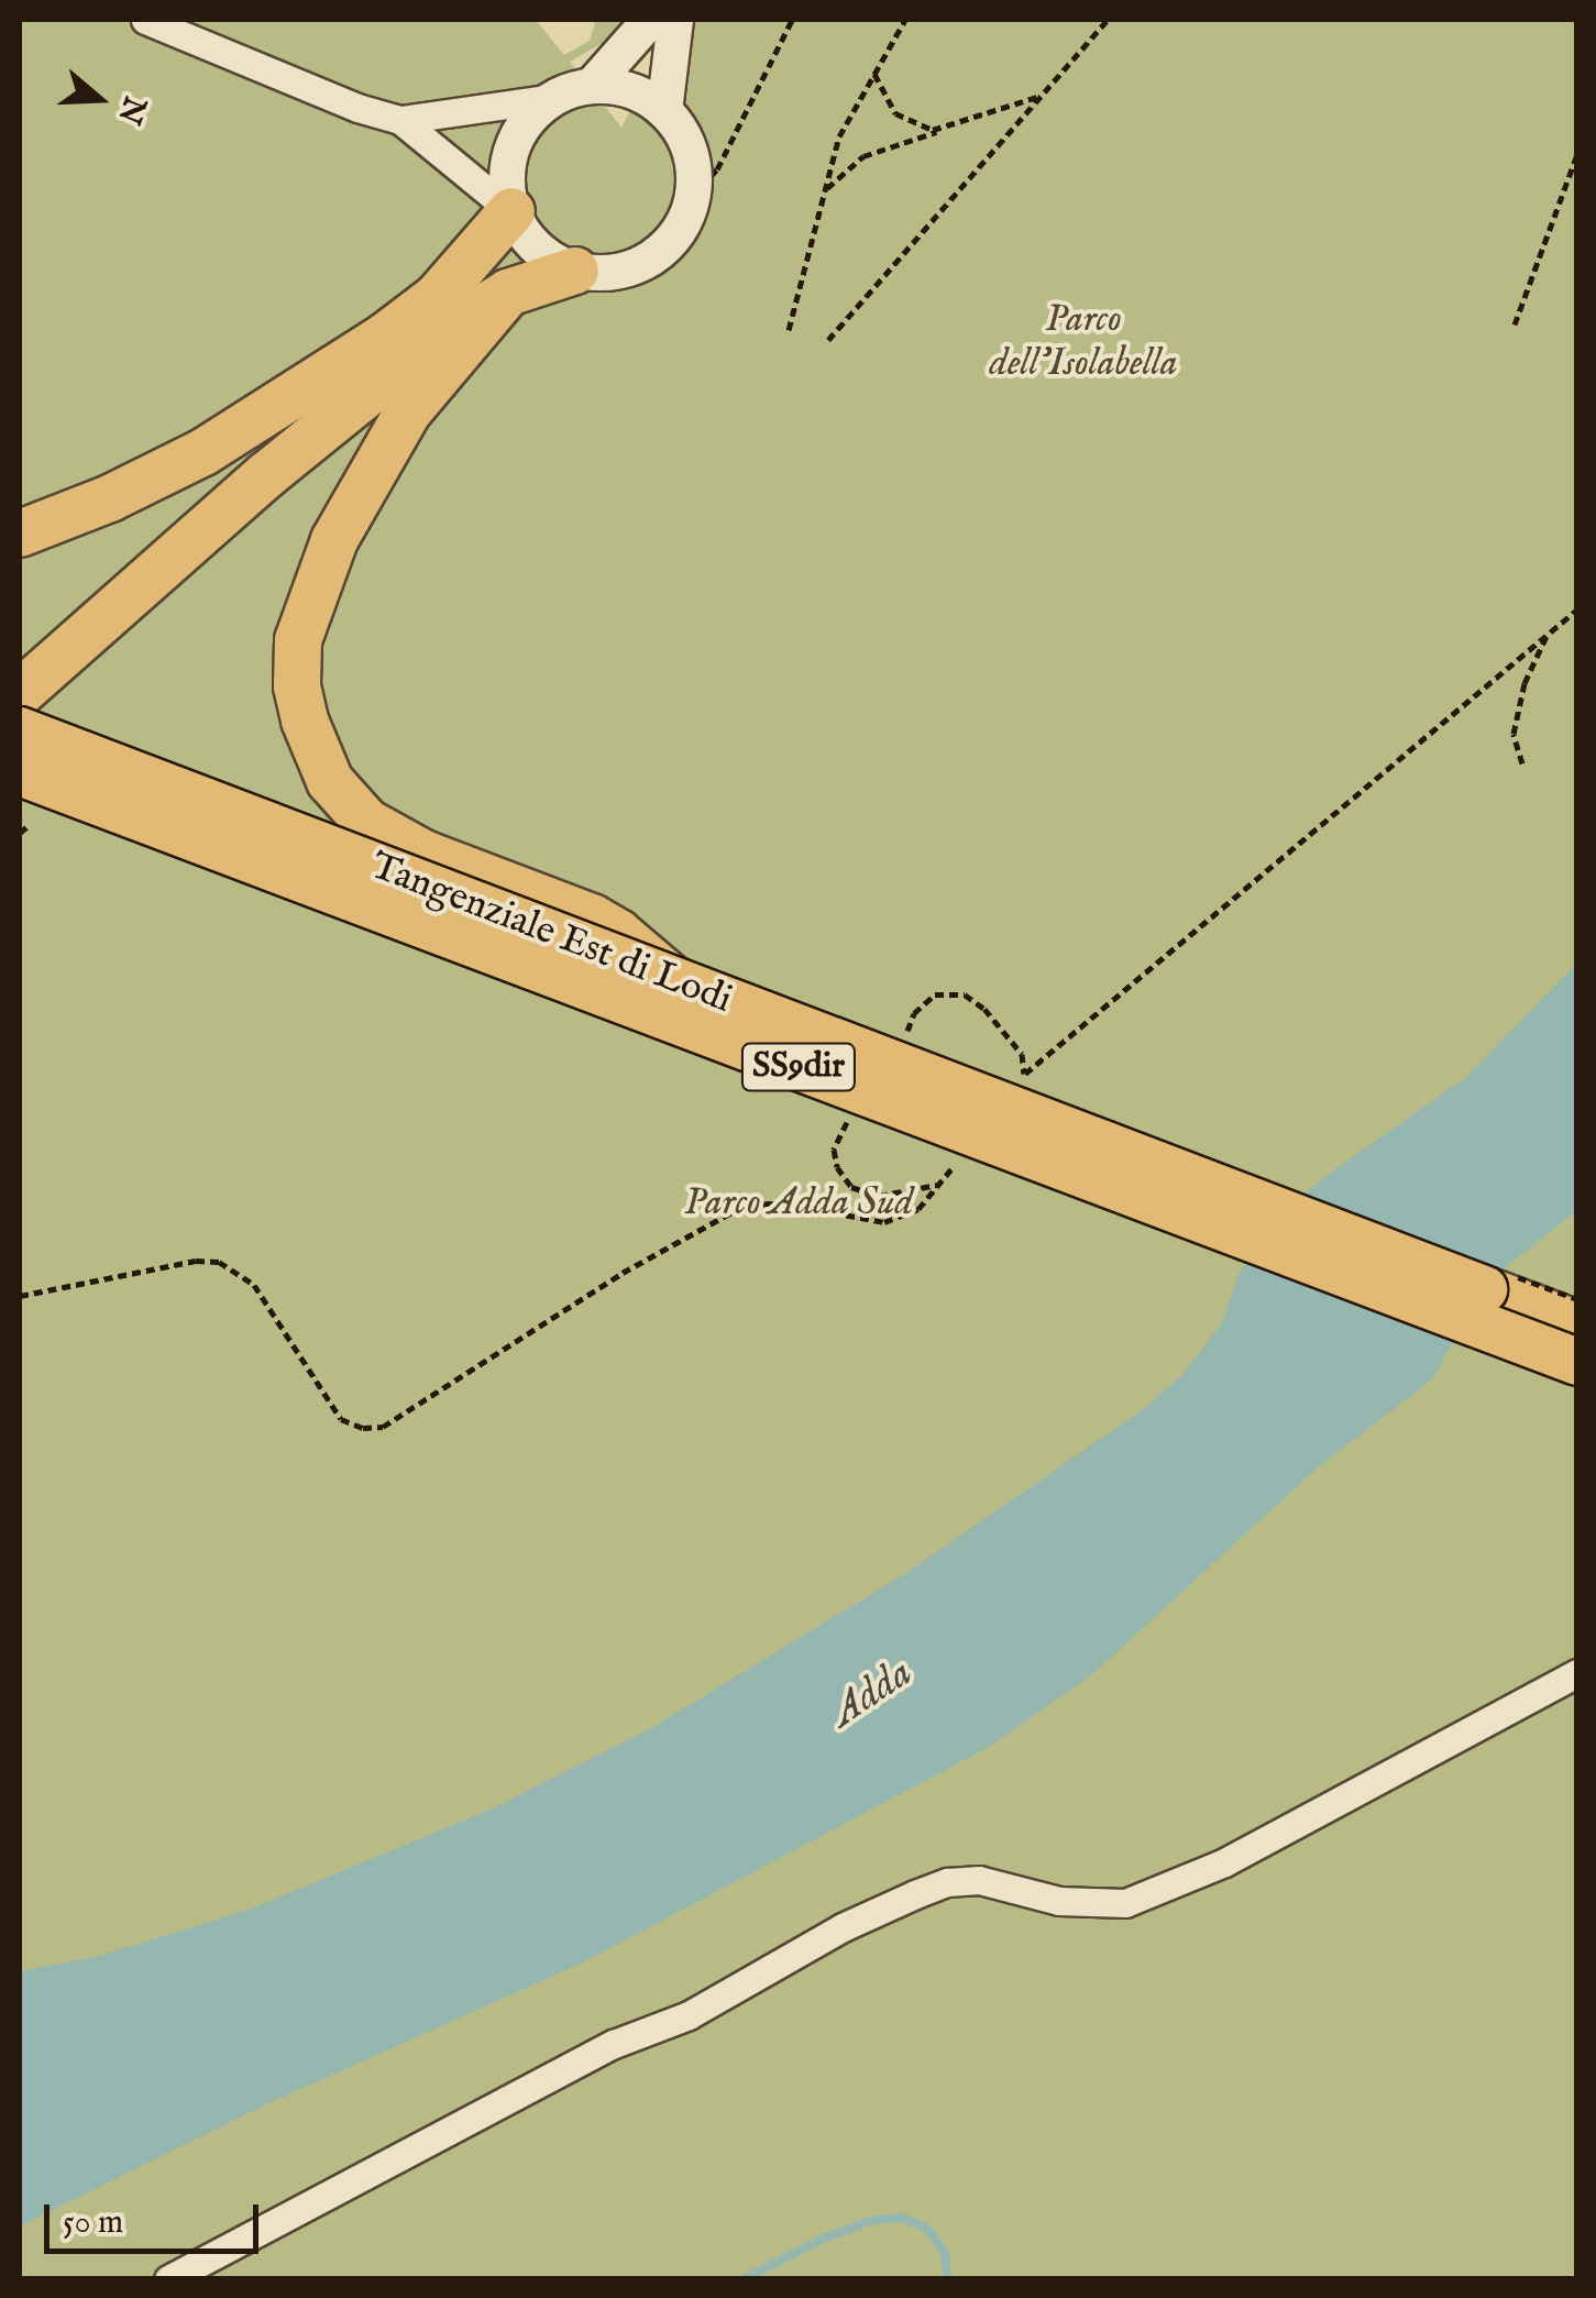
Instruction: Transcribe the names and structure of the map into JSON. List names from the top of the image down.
{
  "streets": {
    "highway": ["Tangenziale Est di Lodi", "SS9dir"]
  },
  "water": ["Adda"],
  "parks": ["Parco dell'Isolabella", "Parco Adda Sud"],
  "scale_bar": "50 m",
  "north": "right"
}
